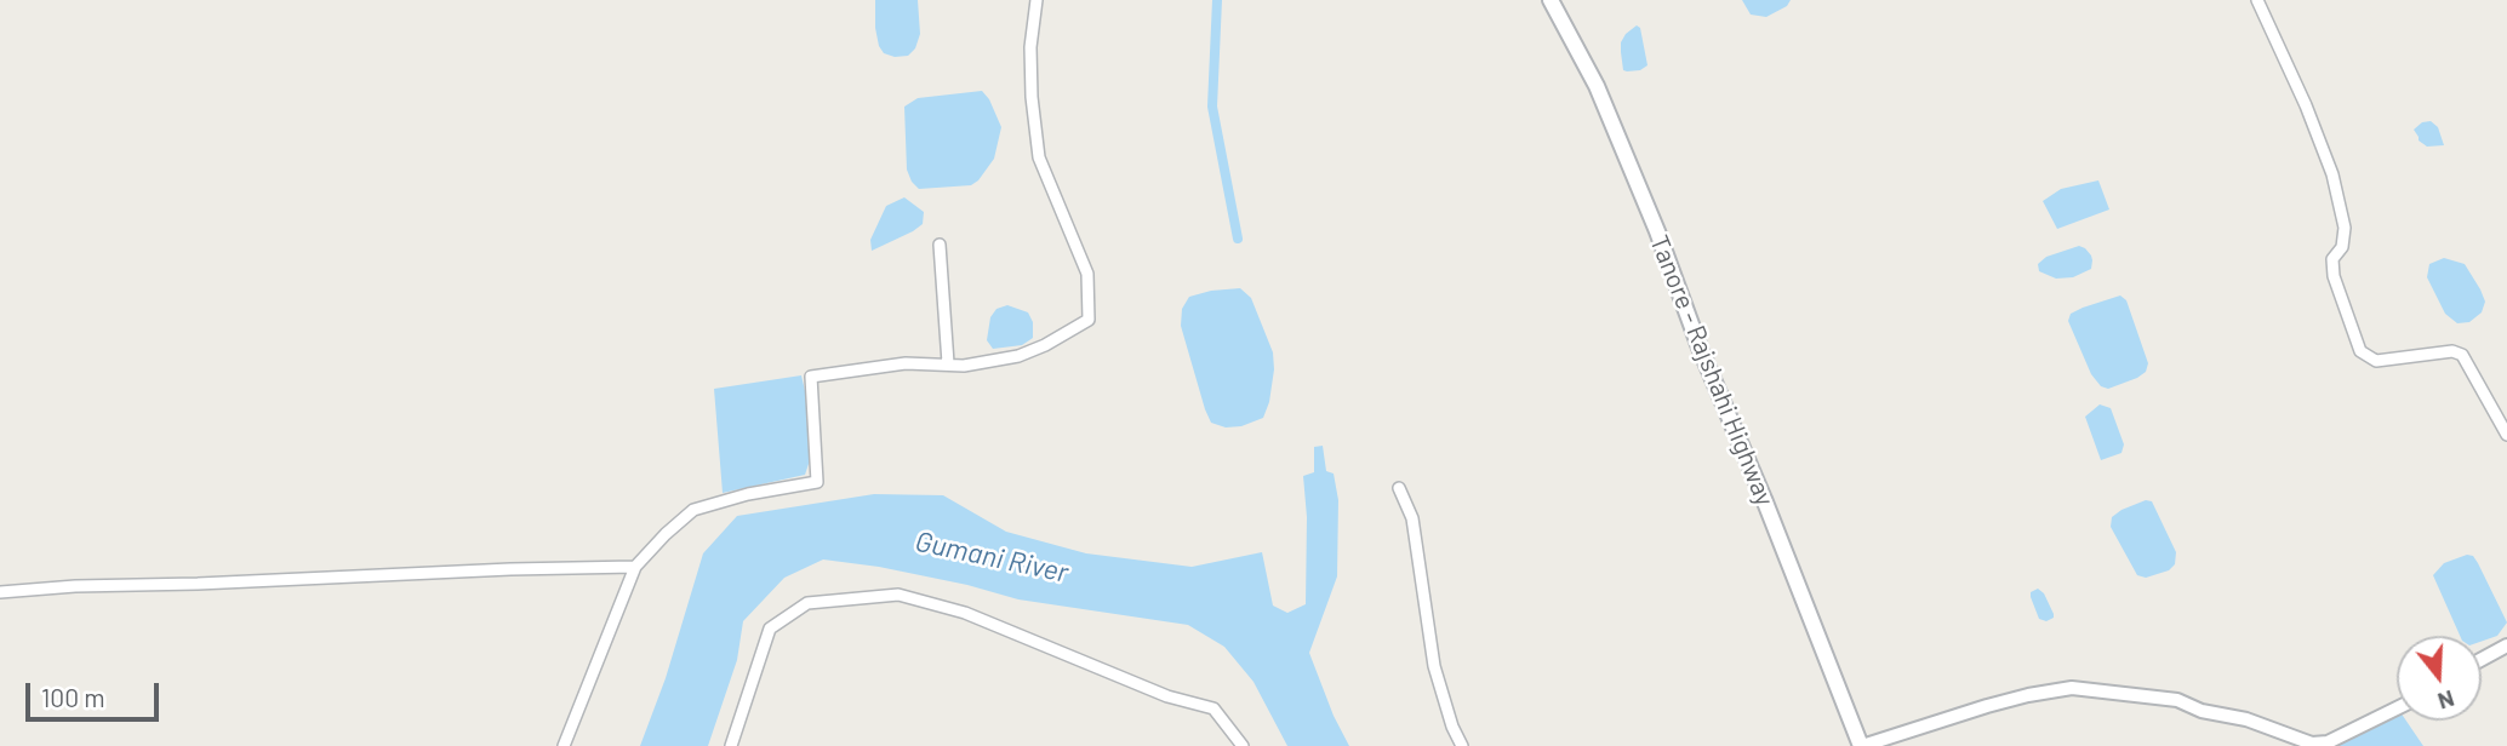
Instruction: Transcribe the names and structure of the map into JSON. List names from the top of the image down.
{
  "streets": {
    "main road": ["Tanore - Rajshahi Highway"]
  },
  "water": ["Gumani River"],
  "scale_bar": "100 m",
  "north": "bottom"
}
